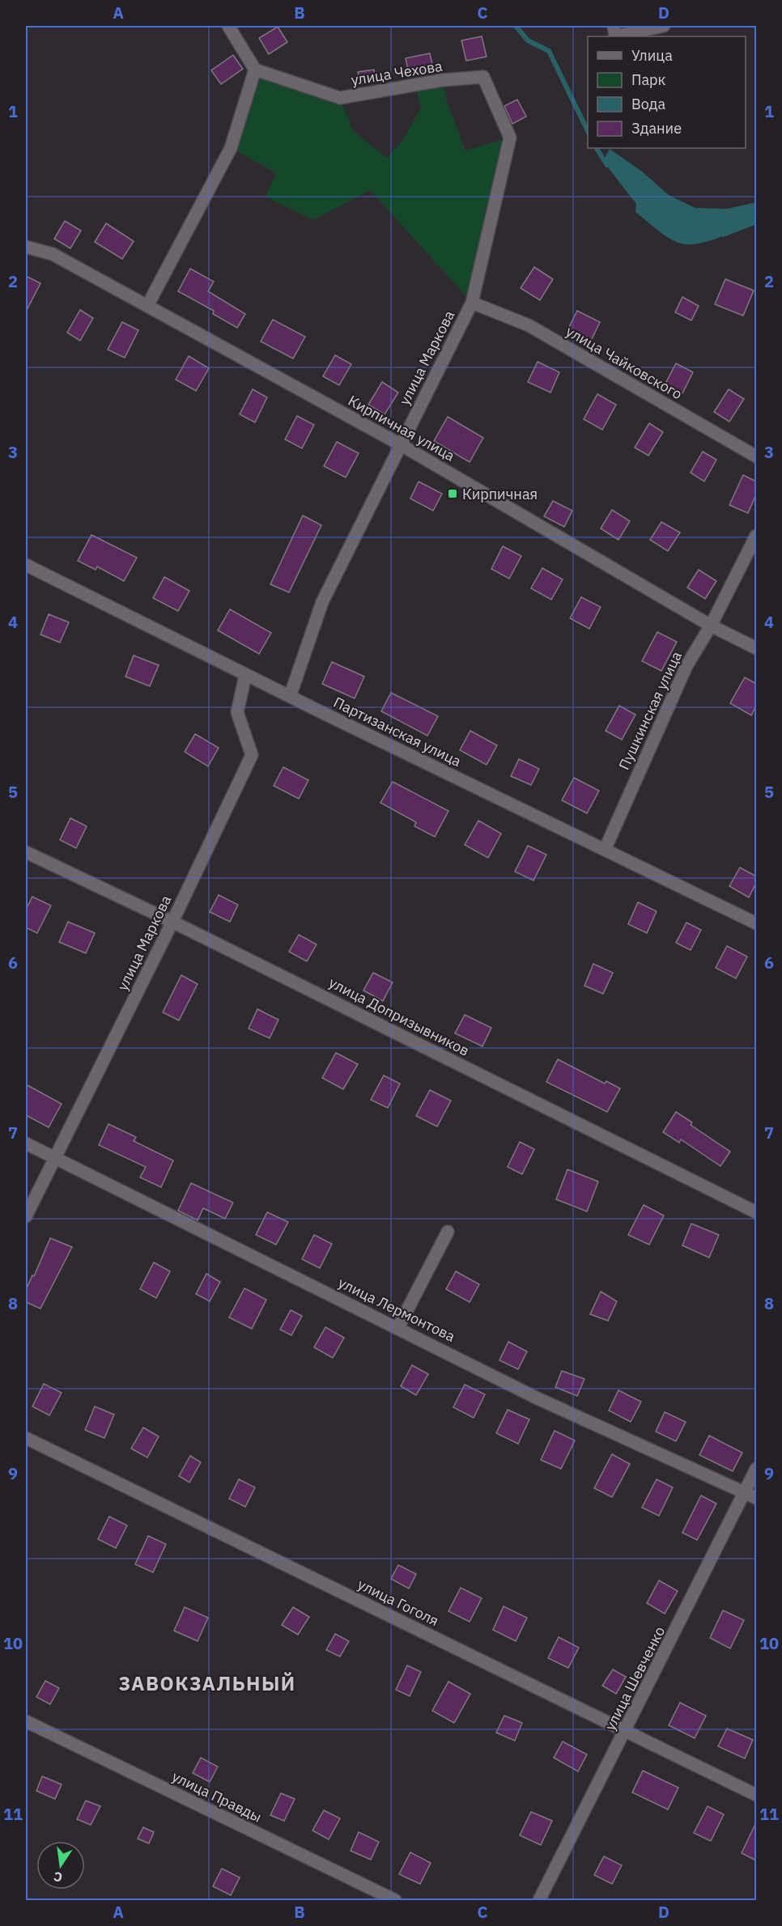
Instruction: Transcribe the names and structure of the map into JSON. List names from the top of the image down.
{
  "streets": {
    "street": [
      "улица Чехова",
      "улица Маркова",
      "улица Чайковского",
      "Кирпичная улица",
      "Пушкинская улица",
      "Партизанская улица",
      "улица Допризывников",
      "улица Лермонтова",
      "улица Гоголя",
      "улица Шевченко",
      "улица Правды"
    ]
  },
  "crossings": [
    ["улица Чехова", "улица Маркова"],
    ["улица Маркова", "улица Чайковского"],
    ["улица Маркова", "Кирпичная улица"],
    ["улица Маркова", "Партизанская улица"],
    ["улица Маркова", "улица Допризывников"],
    ["улица Маркова", "улица Лермонтова"],
    ["Кирпичная улица", "Пушкинская улица"],
    ["Пушкинская улица", "Партизанская улица"],
    ["улица Лермонтова", "улица Шевченко"],
    ["улица Гоголя", "улица Шевченко"]
  ],
  "districts": ["ЗАВОКЗАЛЬНЫЙ"],
  "places": {
    "transit": ["Кирпичная"]
  },
  "legend": [
    "Улица",
    "Парк",
    "Вода",
    "Здание"
  ],
  "north": "bottom",
  "grid": {
    "columns": [
      "A",
      "B",
      "C",
      "D"
    ],
    "rows": [
      "1",
      "2",
      "3",
      "4",
      "5",
      "6",
      "7",
      "8",
      "9",
      "10",
      "11"
    ]
  }
}
